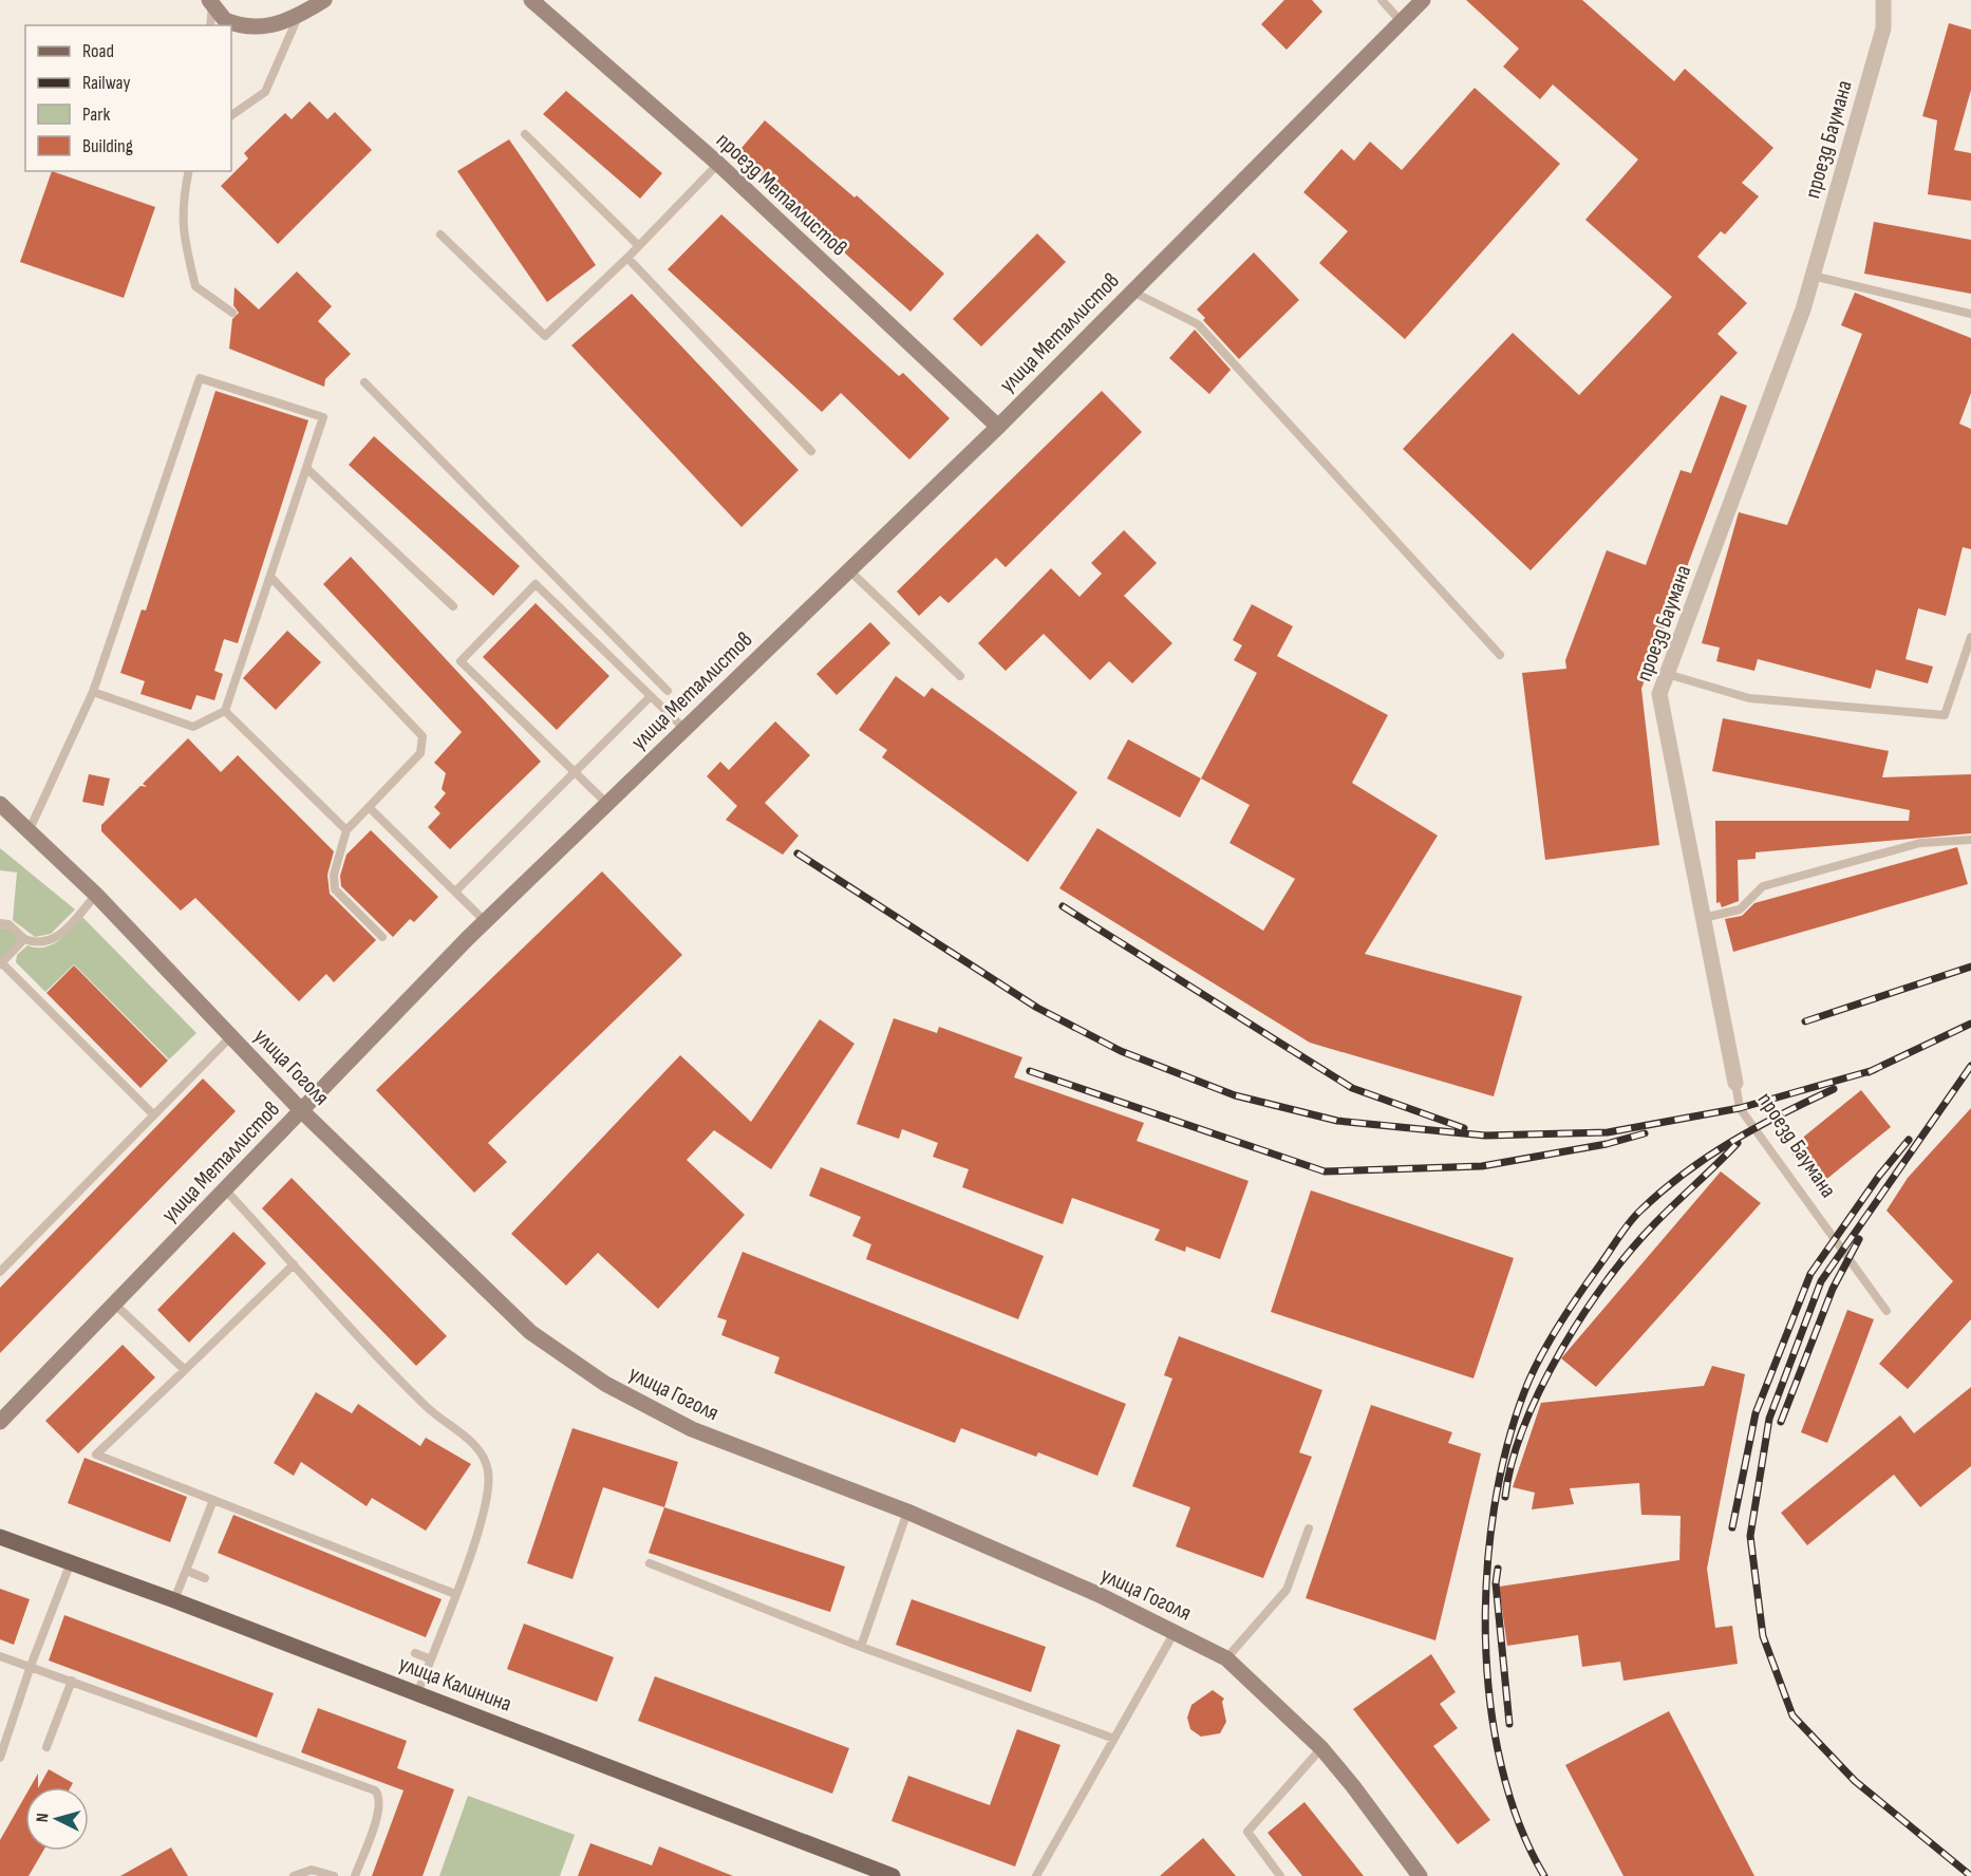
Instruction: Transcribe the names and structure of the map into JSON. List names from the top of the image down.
{
  "streets": {
    "main road": ["улица Калинина"],
    "street": [
      "проезд Баумана",
      "проезд Металлистов",
      "улица Металлистов",
      "улица Гоголя"
    ]
  },
  "crossings": [
    ["проезд Металлистов", "улица Металлистов"],
    ["улица Металлистов", "улица Гоголя"]
  ],
  "legend": [
    "Road",
    "Railway",
    "Park",
    "Building"
  ],
  "north": "left"
}
